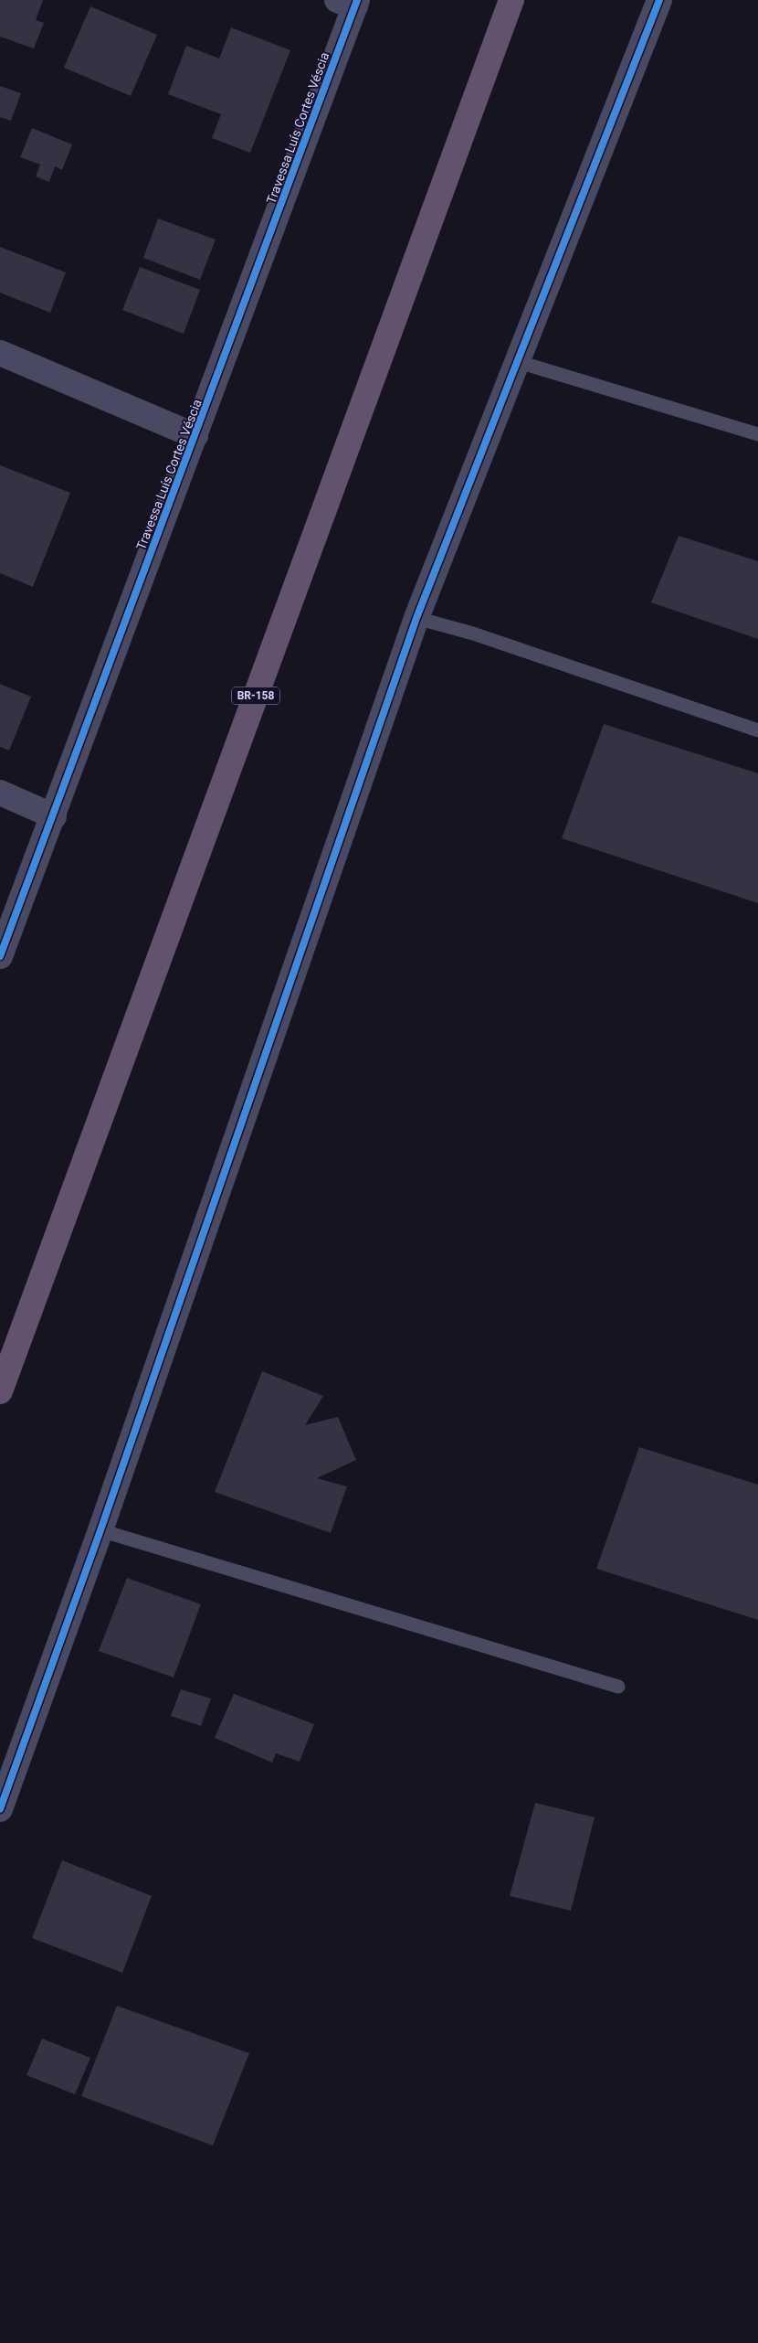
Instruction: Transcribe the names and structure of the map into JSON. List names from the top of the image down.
{
  "streets": {
    "highway": ["BR-158"],
    "street": ["Travessa Luís Cortes Véscia"]
  }
}
